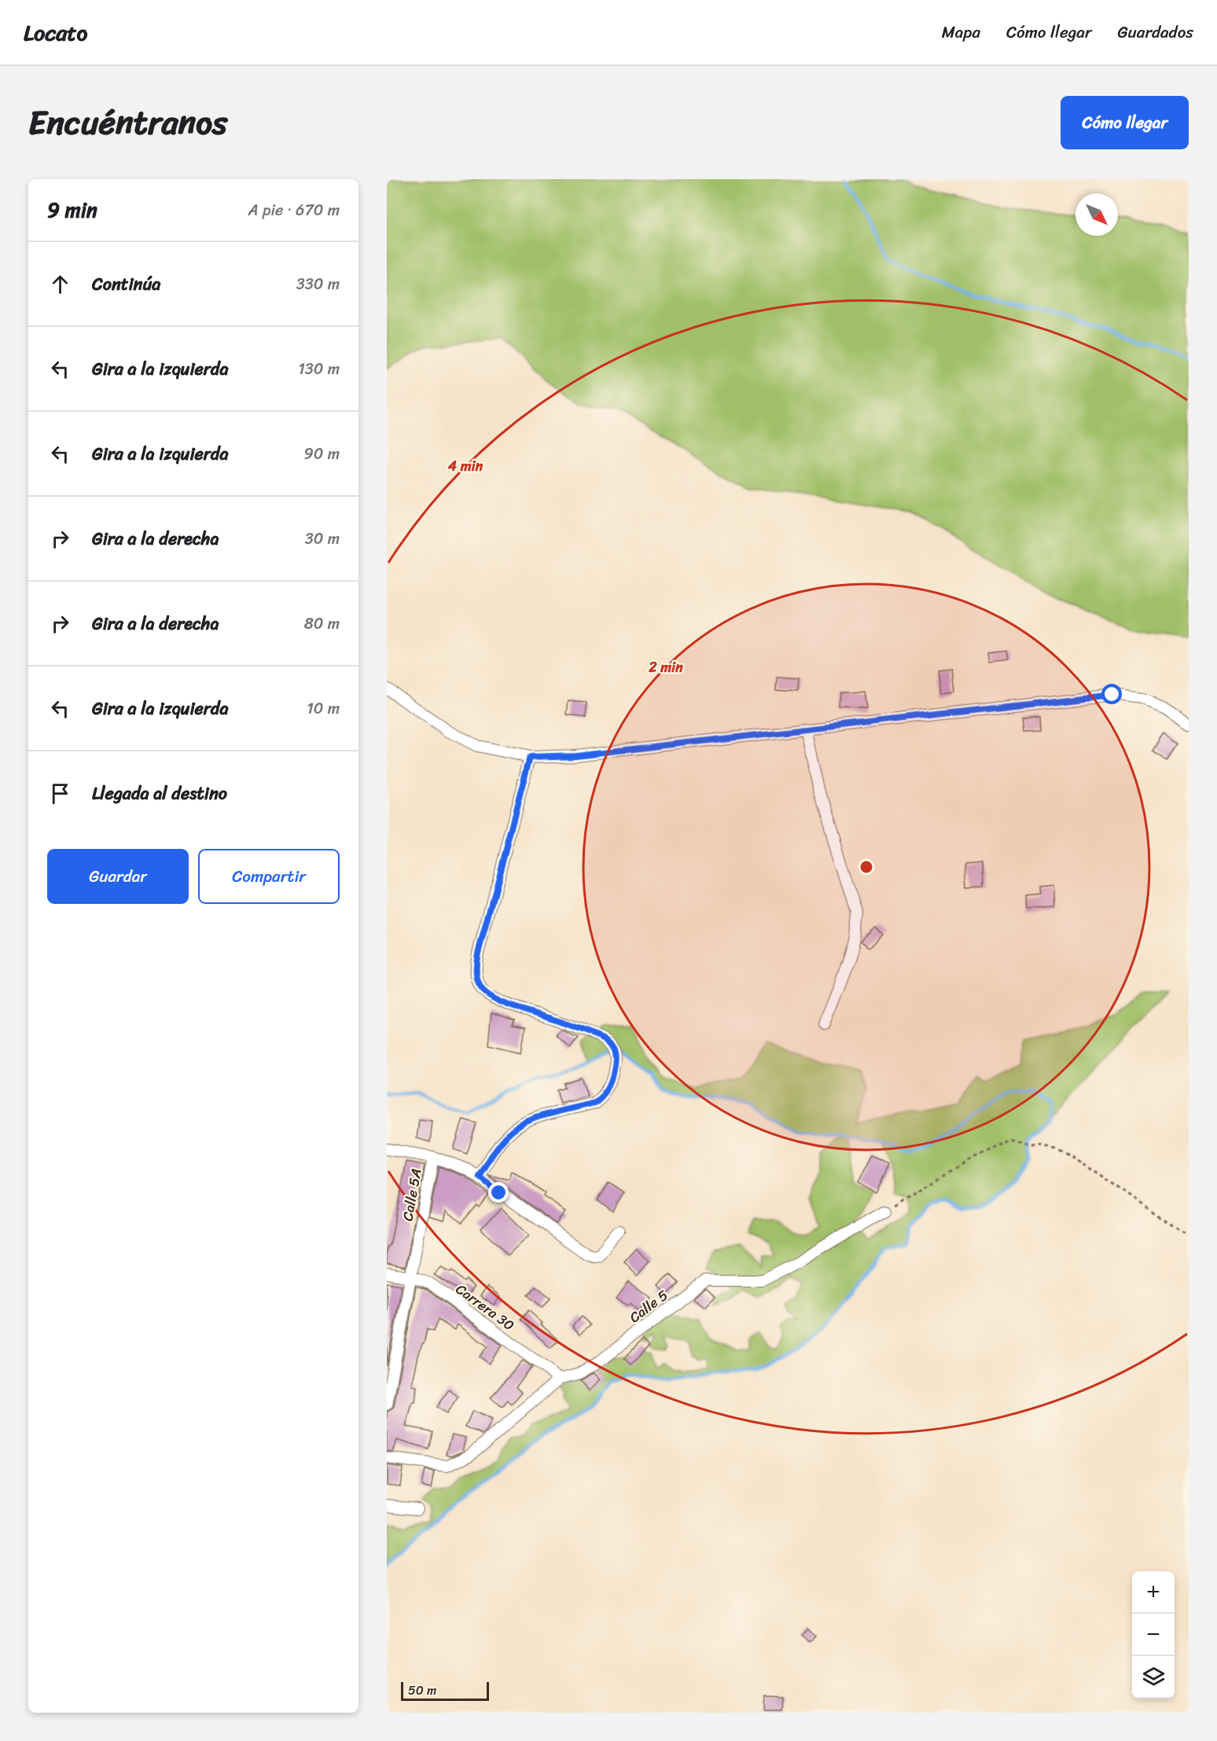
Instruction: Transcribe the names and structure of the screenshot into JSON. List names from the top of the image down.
{
  "streets": {
    "street": ["Calle 5A", "Calle 5", "Carrera 30"]
  },
  "crossings": [
    ["Calle 5A", "Carrera 30"],
    ["Calle 5", "Carrera 30"]
  ],
  "scale_bar": "50 m",
  "north": "bottom right",
  "page": {
    "header": "Locato",
    "nav": ["Mapa", "Cómo llegar", "Guardados"],
    "title": "Encuéntranos",
    "buttons": [
      "Cómo llegar",
      ["Guardar", "Compartir"]
    ],
    "heading": ["9 min", "A pie · 670 m"],
    "list": [
      ["Continúa", "330 m"],
      ["Gira a la izquierda", "130 m"],
      ["Gira a la izquierda", "90 m"],
      ["Gira a la derecha", "30 m"],
      ["Gira a la derecha", "80 m"],
      ["Gira a la izquierda", "10 m"],
      "Llegada al destino"
    ],
    "map_buttons": ["+", "−"],
    "scale": "50 m"
  },
  "rings": ["4 min", "2 min"]
}
